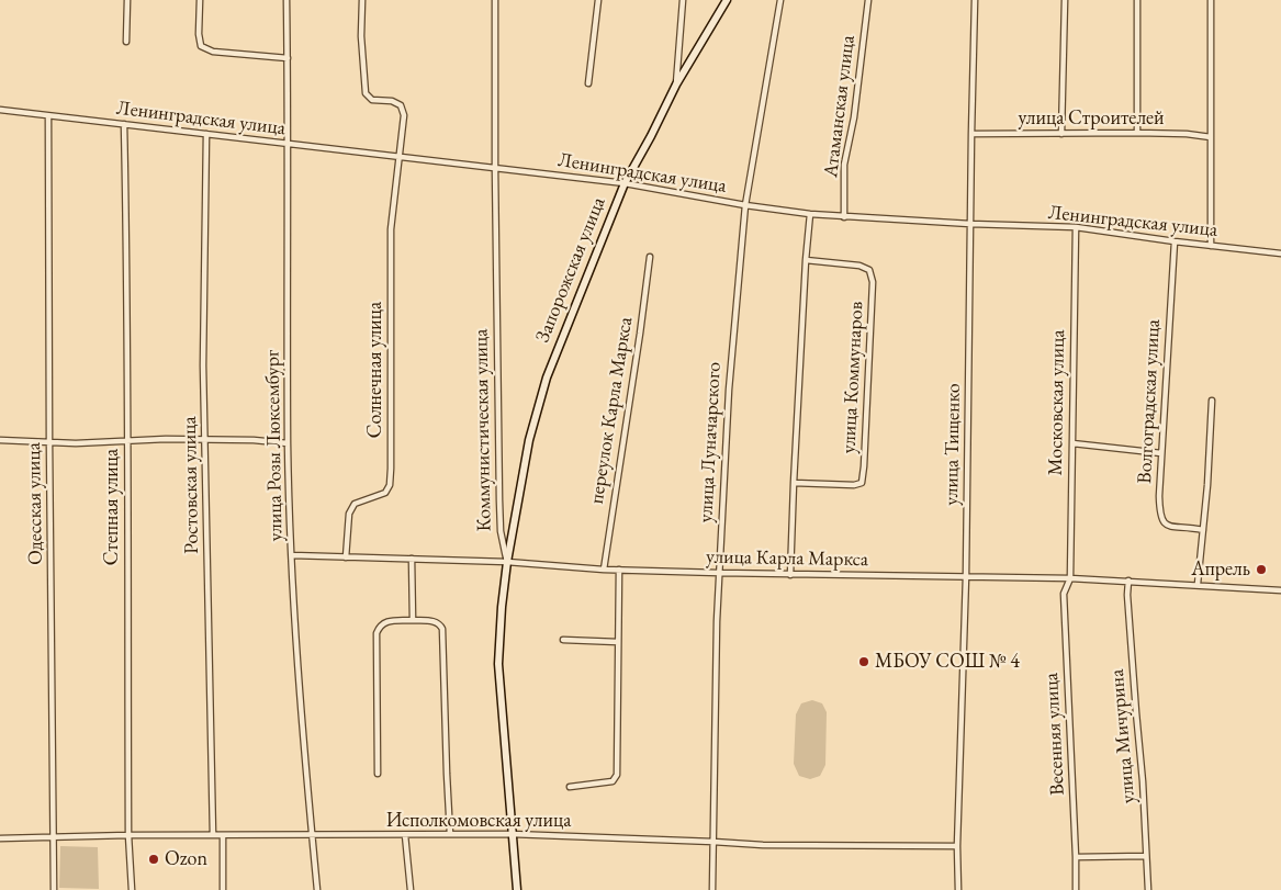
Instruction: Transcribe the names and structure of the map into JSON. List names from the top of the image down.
{
  "streets": {
    "main road": ["Запорожская улица", "Коммунистическая улица"],
    "street": [
      "Атаманская улица",
      "Ленинградская улица",
      "улица Строителей",
      "Солнечная улица",
      "улица Коммунаров",
      "Волгоградская улица",
      "Московская улица",
      "переулок Карла Маркса",
      "улица Луначарского",
      "улица Тищенко",
      "улица Розы Люксембург",
      "Ростовская улица",
      "Одесская улица",
      "Степная улица",
      "улица Карла Маркса",
      "Весенняя улица",
      "улица Мичурина",
      "Исполкомовская улица"
    ]
  },
  "crossings": [
    ["Атаманская улица", "Ленинградская улица"],
    ["Ленинградская улица", "Запорожская улица"],
    ["Ленинградская улица", "Солнечная улица"],
    ["Ленинградская улица", "Волгоградская улица"],
    ["Ленинградская улица", "Московская улица"],
    ["Ленинградская улица", "Коммунистическая улица"],
    ["Ленинградская улица", "улица Луначарского"],
    ["Ленинградская улица", "улица Тищенко"],
    ["Ленинградская улица", "улица Розы Люксембург"],
    ["Ленинградская улица", "Ростовская улица"],
    ["Ленинградская улица", "Одесская улица"],
    ["Ленинградская улица", "Степная улица"],
    ["улица Строителей", "улица Тищенко"],
    ["Запорожская улица", "Коммунистическая улица"],
    ["Запорожская улица", "улица Карла Маркса"],
    ["Солнечная улица", "улица Карла Маркса"],
    ["Московская улица", "улица Карла Маркса"],
    ["Московская улица", "Весенняя улица"],
    ["переулок Карла Маркса", "улица Карла Маркса"],
    ["Коммунистическая улица", "улица Карла Маркса"],
    ["Коммунистическая улица", "Исполкомовская улица"],
    ["улица Луначарского", "улица Карла Маркса"],
    ["улица Луначарского", "Исполкомовская улица"],
    ["улица Тищенко", "улица Карла Маркса"],
    ["улица Тищенко", "Исполкомовская улица"],
    ["улица Розы Люксембург", "улица Карла Маркса"],
    ["улица Розы Люксембург", "Исполкомовская улица"],
    ["Ростовская улица", "Исполкомовская улица"],
    ["Одесская улица", "Исполкомовская улица"],
    ["Степная улица", "Исполкомовская улица"],
    ["улица Карла Маркса", "Весенняя улица"],
    ["улица Карла Маркса", "улица Мичурина"]
  ],
  "places": ["Апрель", "МБОУ СОШ № 4", "Ozon"]
}
